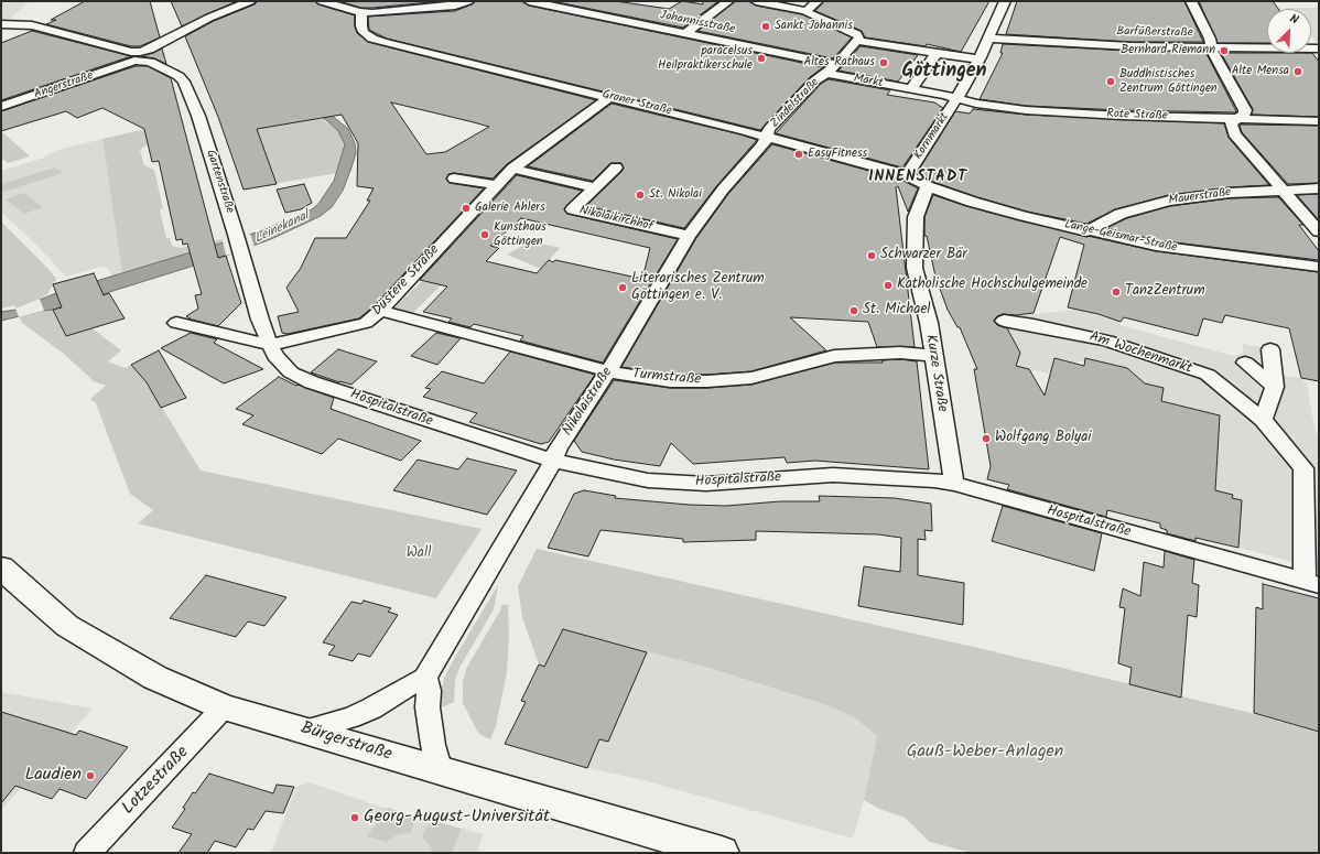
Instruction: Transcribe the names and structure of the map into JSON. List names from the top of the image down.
{
  "streets": {
    "main road": ["Bürgerstraße"],
    "street": [
      "Johannisstraße",
      "Barfüßerstraße",
      "Markt",
      "Angerstraße",
      "Groner Straße",
      "Zindelstraße",
      "Rote Straße",
      "Kornmarkt",
      "Gartenstraße",
      "Mauerstraße",
      "Nikolaikirchhof",
      "Lange-Geismar-Straße",
      "Düstere Straße",
      "Am Wochenmarkt",
      "Kurze Straße",
      "Turmstraße",
      "Nikolaistraße",
      "Hospitalstraße",
      "Lotzestraße"
    ]
  },
  "crossings": [
    ["Johannisstraße", "Zindelstraße"],
    ["Barfüßerstraße", "Kornmarkt"],
    ["Markt", "Zindelstraße"],
    ["Markt", "Rote Straße"],
    ["Markt", "Kornmarkt"],
    ["Angerstraße", "Gartenstraße"],
    ["Groner Straße", "Zindelstraße"],
    ["Groner Straße", "Kornmarkt"],
    ["Groner Straße", "Lange-Geismar-Straße"],
    ["Groner Straße", "Düstere Straße"],
    ["Groner Straße", "Kurze Straße"],
    ["Groner Straße", "Nikolaistraße"],
    ["Zindelstraße", "Nikolaistraße"],
    ["Rote Straße", "Kornmarkt"],
    ["Gartenstraße", "Düstere Straße"],
    ["Gartenstraße", "Hospitalstraße"],
    ["Mauerstraße", "Lange-Geismar-Straße"],
    ["Nikolaikirchhof", "Düstere Straße"],
    ["Nikolaikirchhof", "Nikolaistraße"],
    ["Lange-Geismar-Straße", "Kurze Straße"],
    ["Düstere Straße", "Turmstraße"],
    ["Düstere Straße", "Hospitalstraße"],
    ["Am Wochenmarkt", "Hospitalstraße"],
    ["Kurze Straße", "Turmstraße"],
    ["Kurze Straße", "Hospitalstraße"],
    ["Turmstraße", "Nikolaistraße"],
    ["Nikolaistraße", "Hospitalstraße"],
    ["Nikolaistraße", "Bürgerstraße"],
    ["Bürgerstraße", "Lotzestraße"]
  ],
  "districts": ["Göttingen", "INNENSTADT"],
  "water": ["Leinekanal"],
  "parks": ["Wall", "Gauß-Weber-Anlagen"],
  "places": [
    "Sankt Johannis",
    "Bernhard Riemann",
    "paracelsus Heilpraktikerschule",
    "Altes Rathaus",
    "Alte Mensa",
    "Buddhistisches Zentrum Göttingen",
    "EasyFitness",
    "St. Nikolai",
    "Galerie Ahlers",
    "Kunsthaus Göttingen",
    "Schwarzer Bär",
    "Katholische Hochschulgemeinde",
    "Literarisches Zentrum Göttingen e. V.",
    "TanzZentrum",
    "St. Michael",
    "Wolfgang Bolyai",
    "Laudien",
    "Georg-August-Universität"
  ],
  "north": "top right"
}
